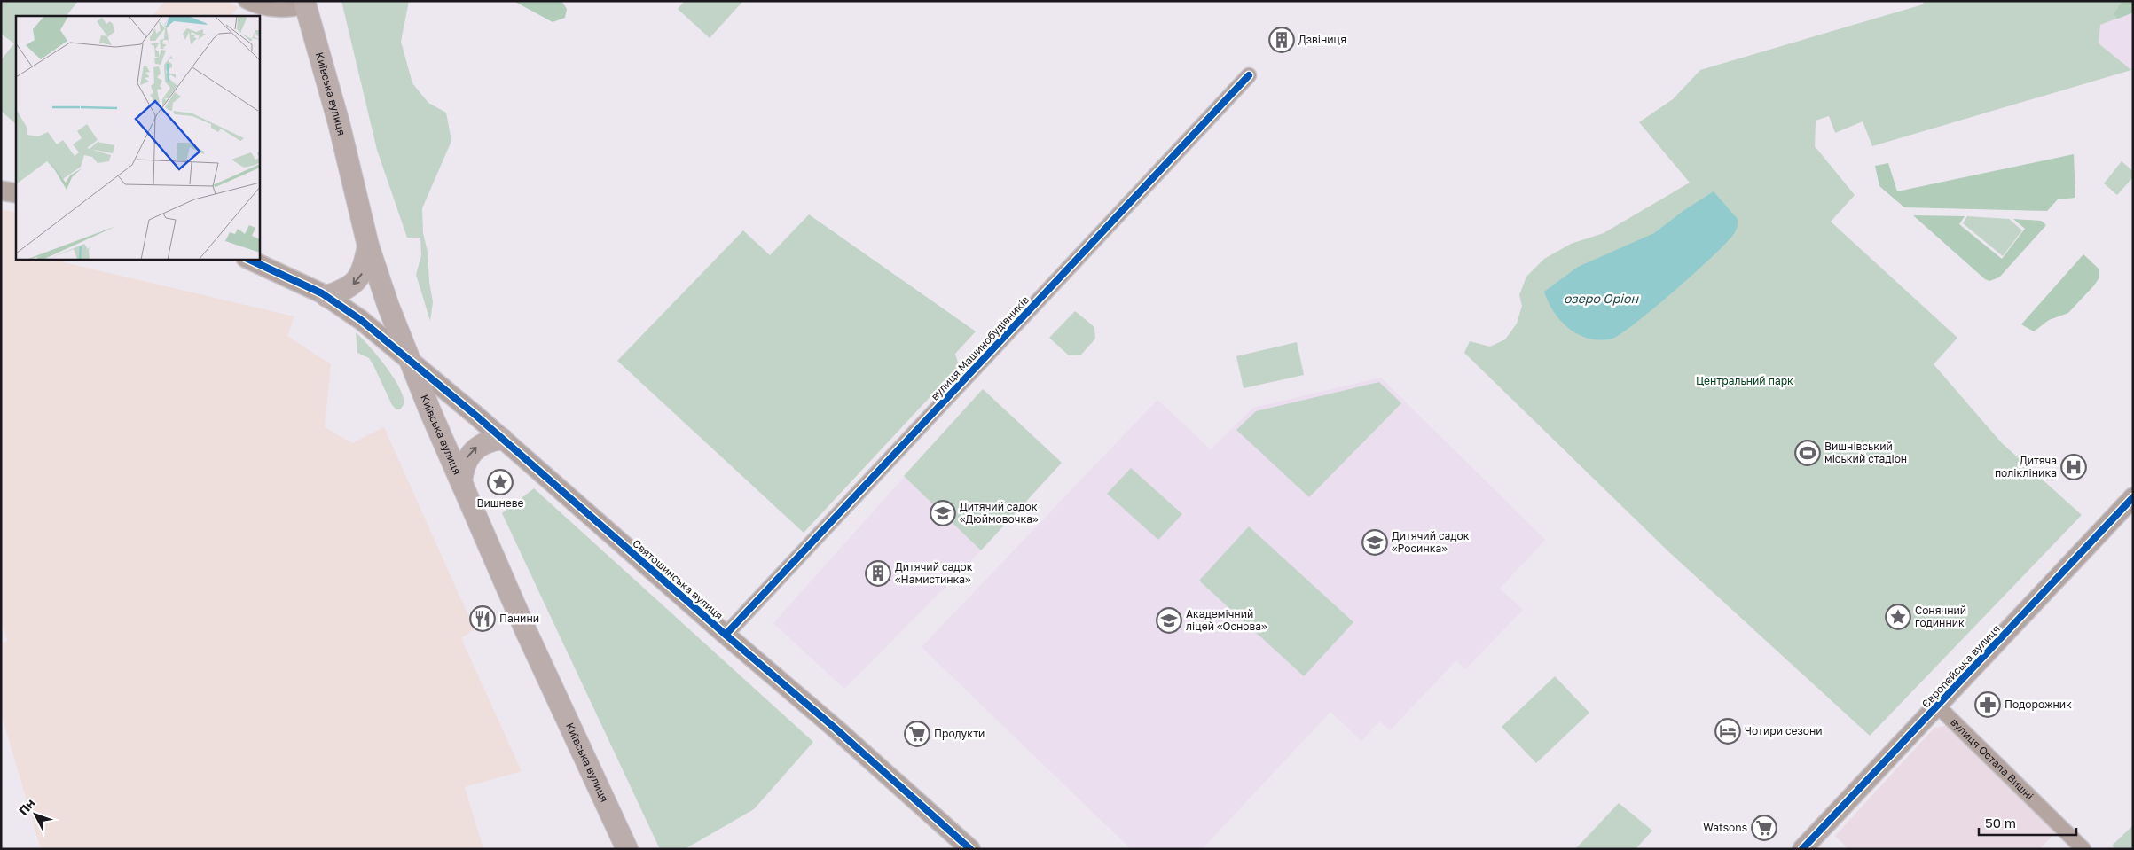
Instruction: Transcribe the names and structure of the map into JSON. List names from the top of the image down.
{
  "streets": {
    "main road": ["Київська вулиця"],
    "street": [
      "вулиця Машинобудівників",
      "Святошинська вулиця",
      "Європейська вулиця",
      "вулиця Остапа Вишні"
    ]
  },
  "crossings": [
    ["Київська вулиця", "Святошинська вулиця"],
    ["вулиця Машинобудівників", "Святошинська вулиця"],
    ["Європейська вулиця", "вулиця Остапа Вишні"]
  ],
  "water": ["озеро Оріон"],
  "parks": ["Центральний парк"],
  "places": {
    "building": ["Дзвіниця", "Дитячий садок «Намистинка»"],
    "sports": ["Вишнівський міський стадіон"],
    "hospital": ["Дитяча полікліника"],
    "place": ["Вишневе", "Сонячний годинник"],
    "school or university": ["Дитячий садок «Дюймовочка»", "Дитячий садок «Росинка»", "Академічний ліцей «Основа»"],
    "restaurant": ["Панини"],
    "pharmacy": ["Подорожник"],
    "hotel": ["Чотири сезони"],
    "supermarket": ["Продукти", "Watsons"]
  },
  "scale_bar": "50 m",
  "north": "top left"
}
